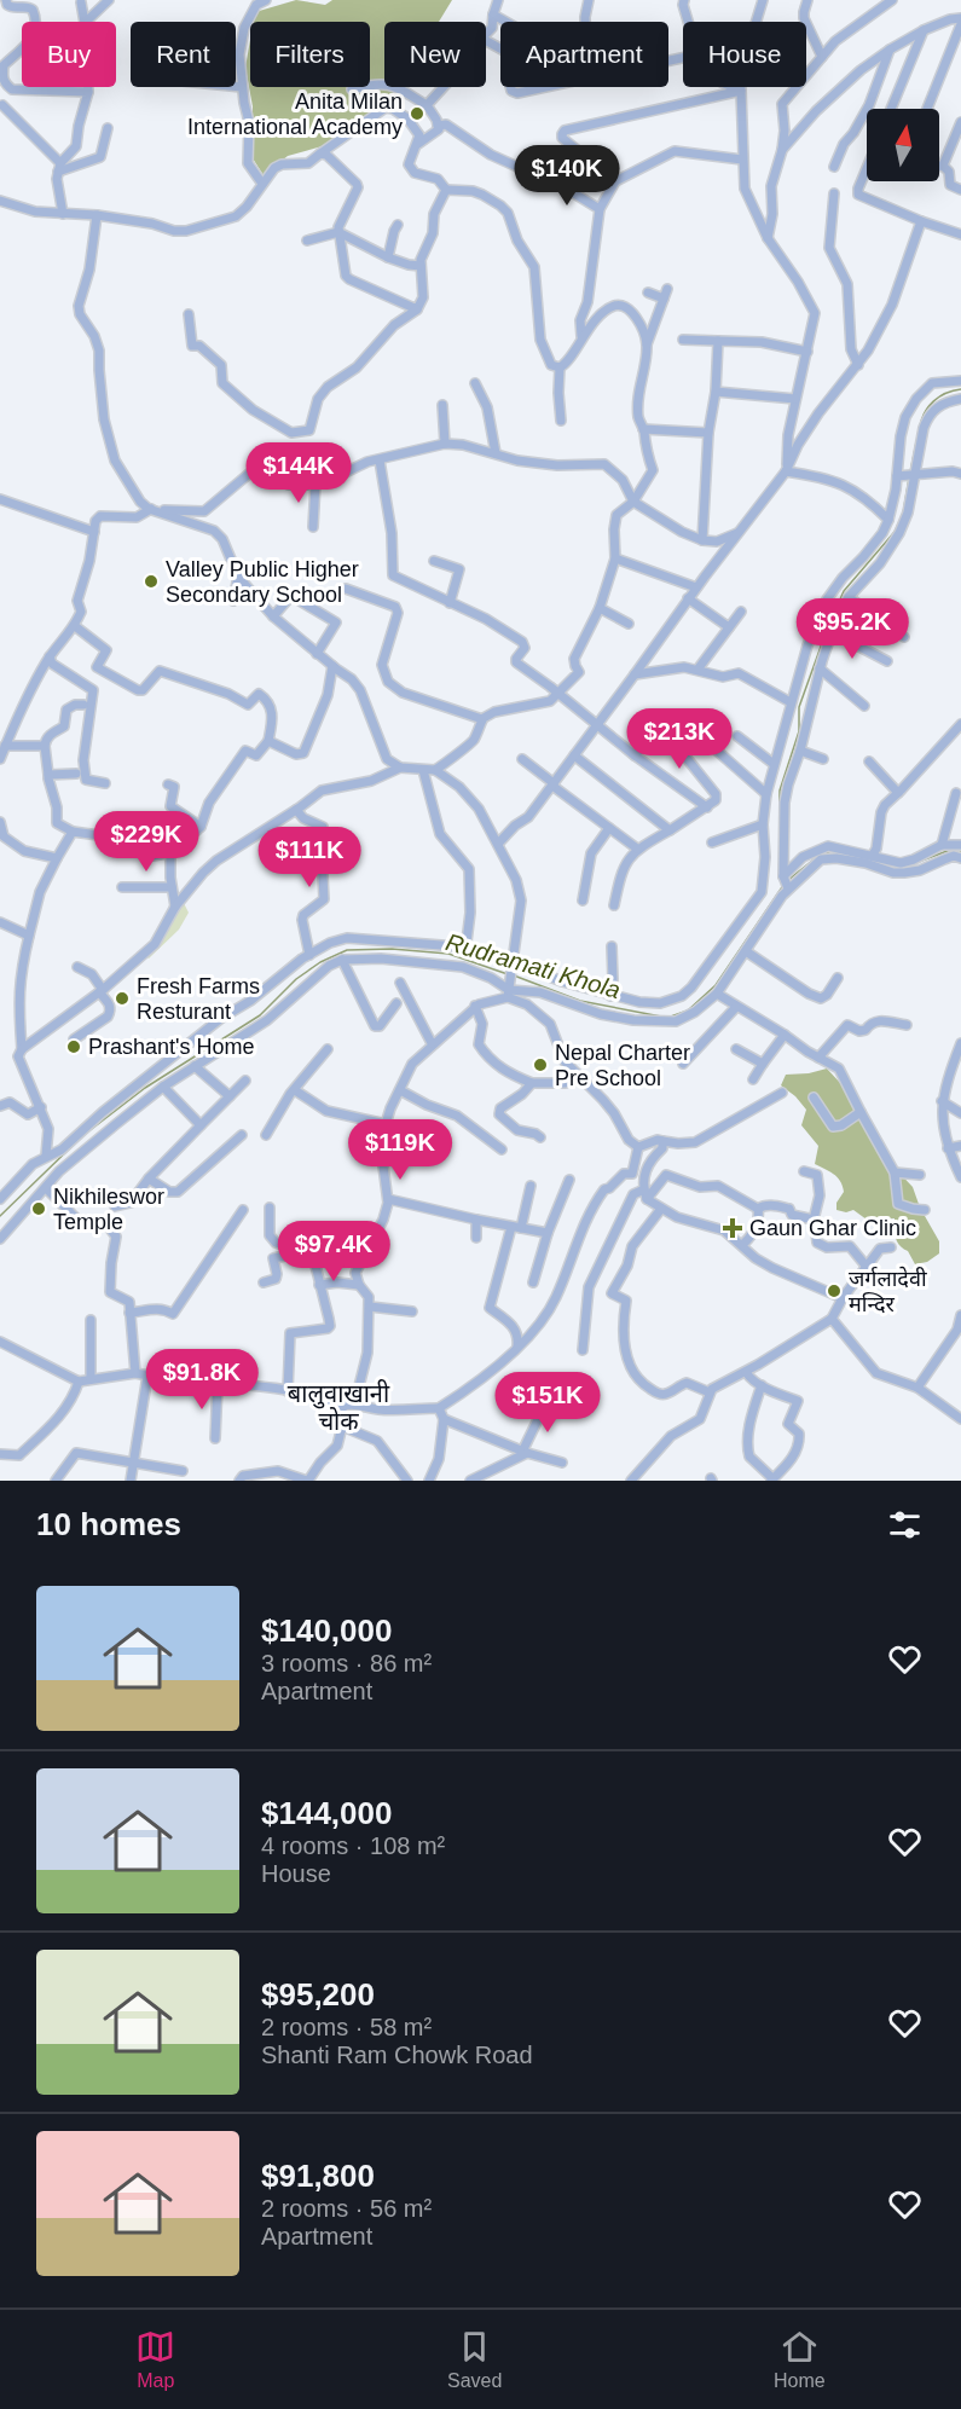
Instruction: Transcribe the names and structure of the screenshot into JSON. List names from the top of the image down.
{
  "districts": ["बालुवाखानी चोक"],
  "water": ["Rudramati Khola"],
  "places": {
    "other": [
      "Anita Milan International Academy",
      "Valley Public Higher Secondary School",
      "Fresh Farms Resturant",
      "Prashant's Home",
      "Nepal Charter Pre School",
      "Nikhileswor Temple",
      "जर्गलादेवी मन्दिर"
    ],
    "health": ["Gaun Ghar Clinic"]
  },
  "north": "top",
  "page": {
    "chip": [
      "Buy",
      "Rent",
      "Filters",
      "New",
      "Apartment",
      "House"
    ],
    "price": [
      "$140K",
      "$144K",
      "$95.2K",
      "$213K",
      "$229K",
      "$111K",
      "$119K",
      "$97.4K",
      "$91.8K",
      "$151K"
    ],
    "heading": "10 homes",
    "list": [
      {
        "name": "$140,000",
        "note": "3 rooms · 86 m² · Apartment"
      },
      {
        "name": "$144,000",
        "note": "4 rooms · 108 m² · House"
      },
      {
        "name": "$95,200",
        "note": "2 rooms · 58 m² · Shanti Ram Chowk Road"
      },
      {
        "name": "$91,800",
        "note": "2 rooms · 56 m² · Apartment"
      }
    ],
    "tabs": ["Map", "Saved", "Home"]
  }
}
